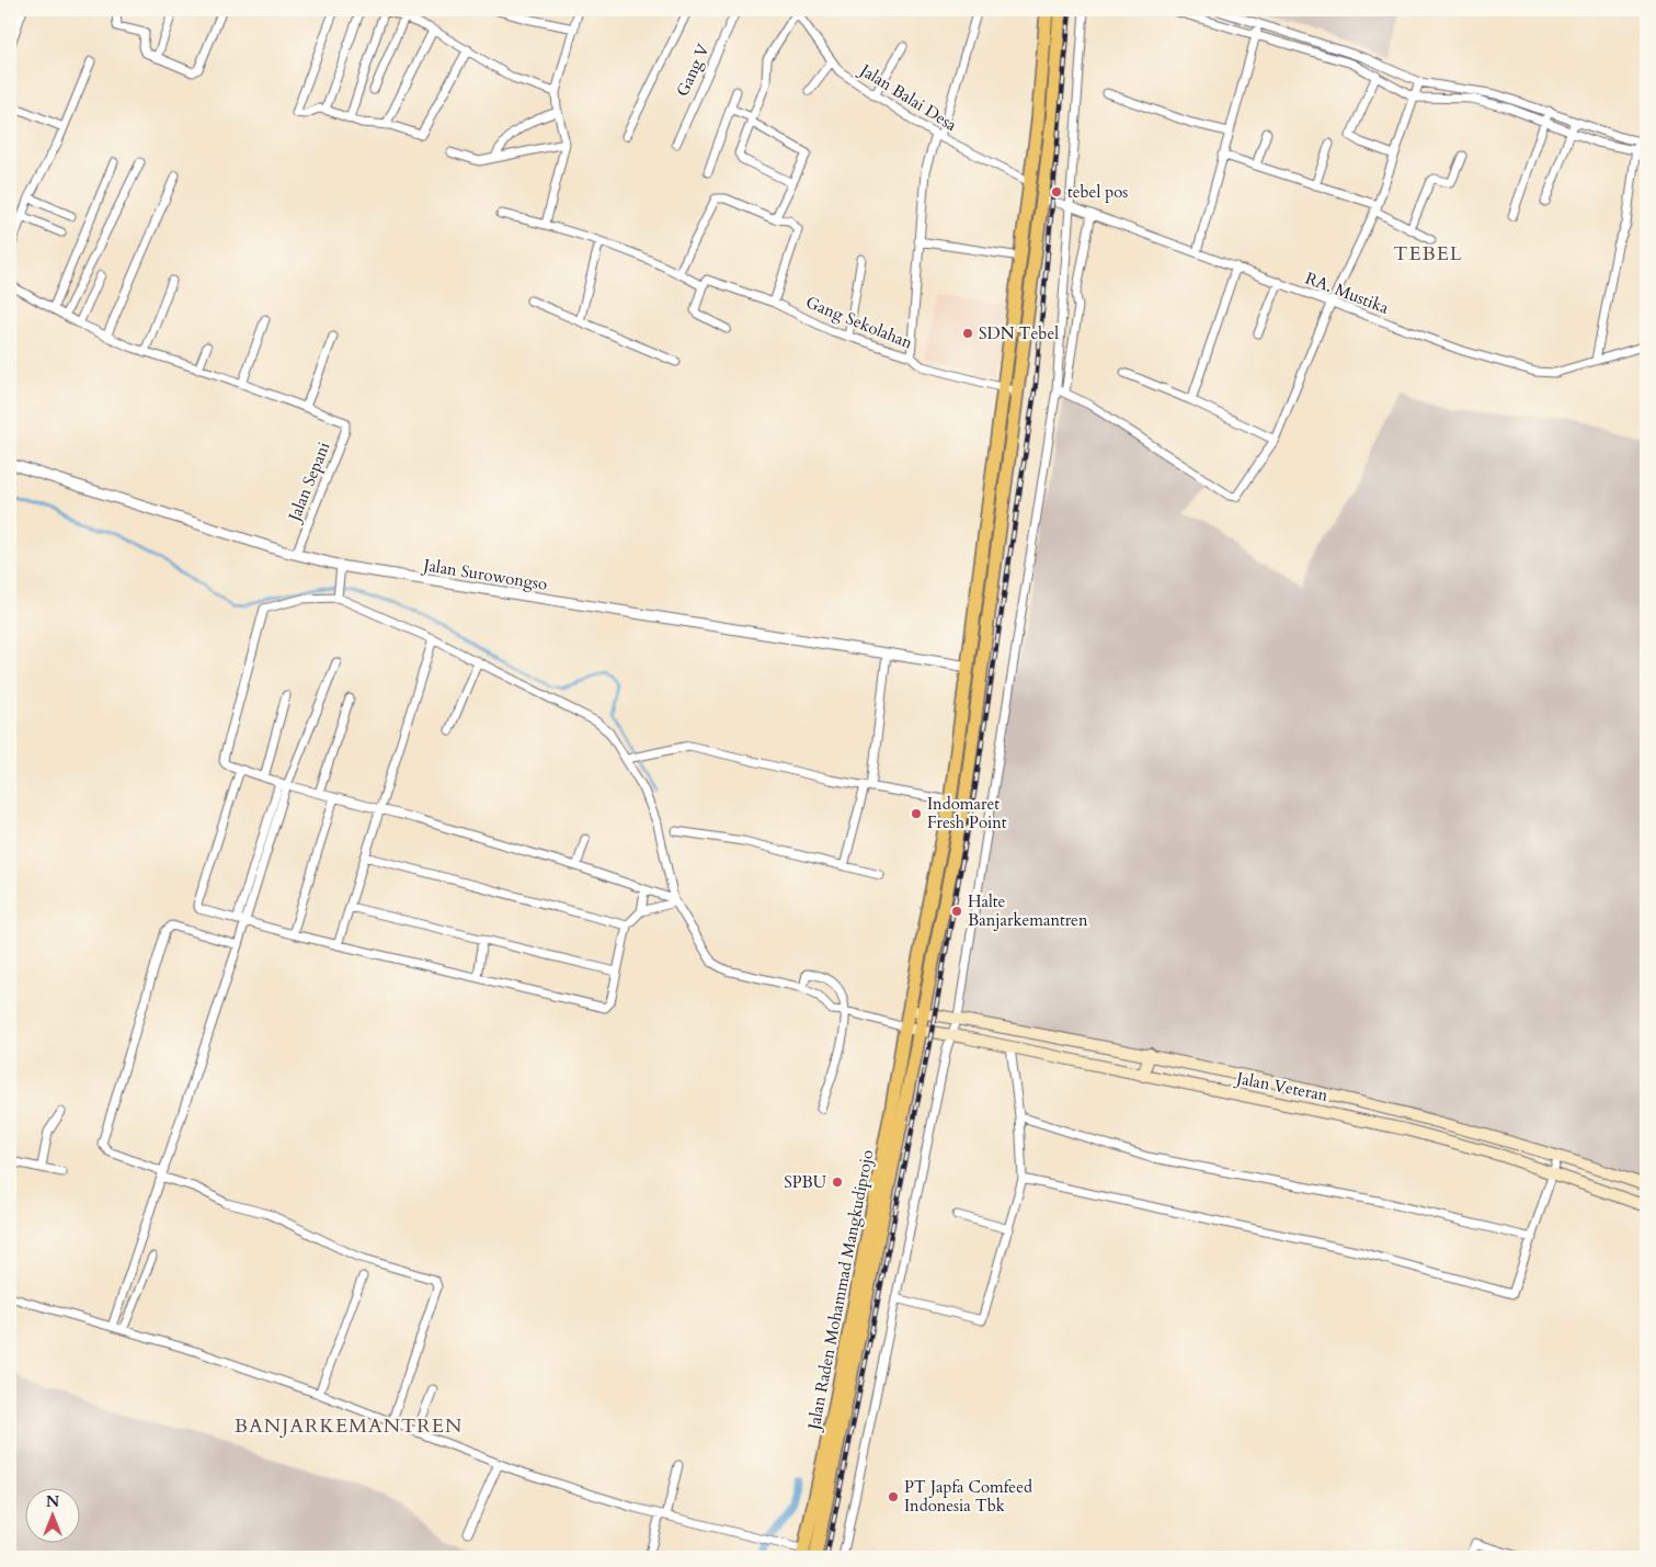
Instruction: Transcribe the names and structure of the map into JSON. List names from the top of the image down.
{
  "streets": {
    "highway": ["Jalan Raden Mohammad Mangkudiprojo"],
    "main road": ["Jalan Veteran"],
    "street": [
      "Gang V",
      "Jalan Balai Desa",
      "RA. Mustika",
      "Gang Sekolahan",
      "Jalan Sepani",
      "Jalan Surowongso"
    ]
  },
  "crossings": [
    ["Gang Sekolahan", "Jalan Raden Mohammad Mangkudiprojo"],
    ["Jalan Sepani", "Jalan Surowongso"],
    ["Jalan Surowongso", "Jalan Raden Mohammad Mangkudiprojo"],
    ["Jalan Veteran", "Jalan Raden Mohammad Mangkudiprojo"]
  ],
  "districts": ["TEBEL", "BANJARKEMANTREN"],
  "places": [
    "tebel pos",
    "SDN Tebel",
    "Indomaret Fresh Point",
    "Halte Banjarkemantren",
    "SPBU",
    "PT Japfa Comfeed Indonesia Tbk"
  ],
  "north": "top"
}
